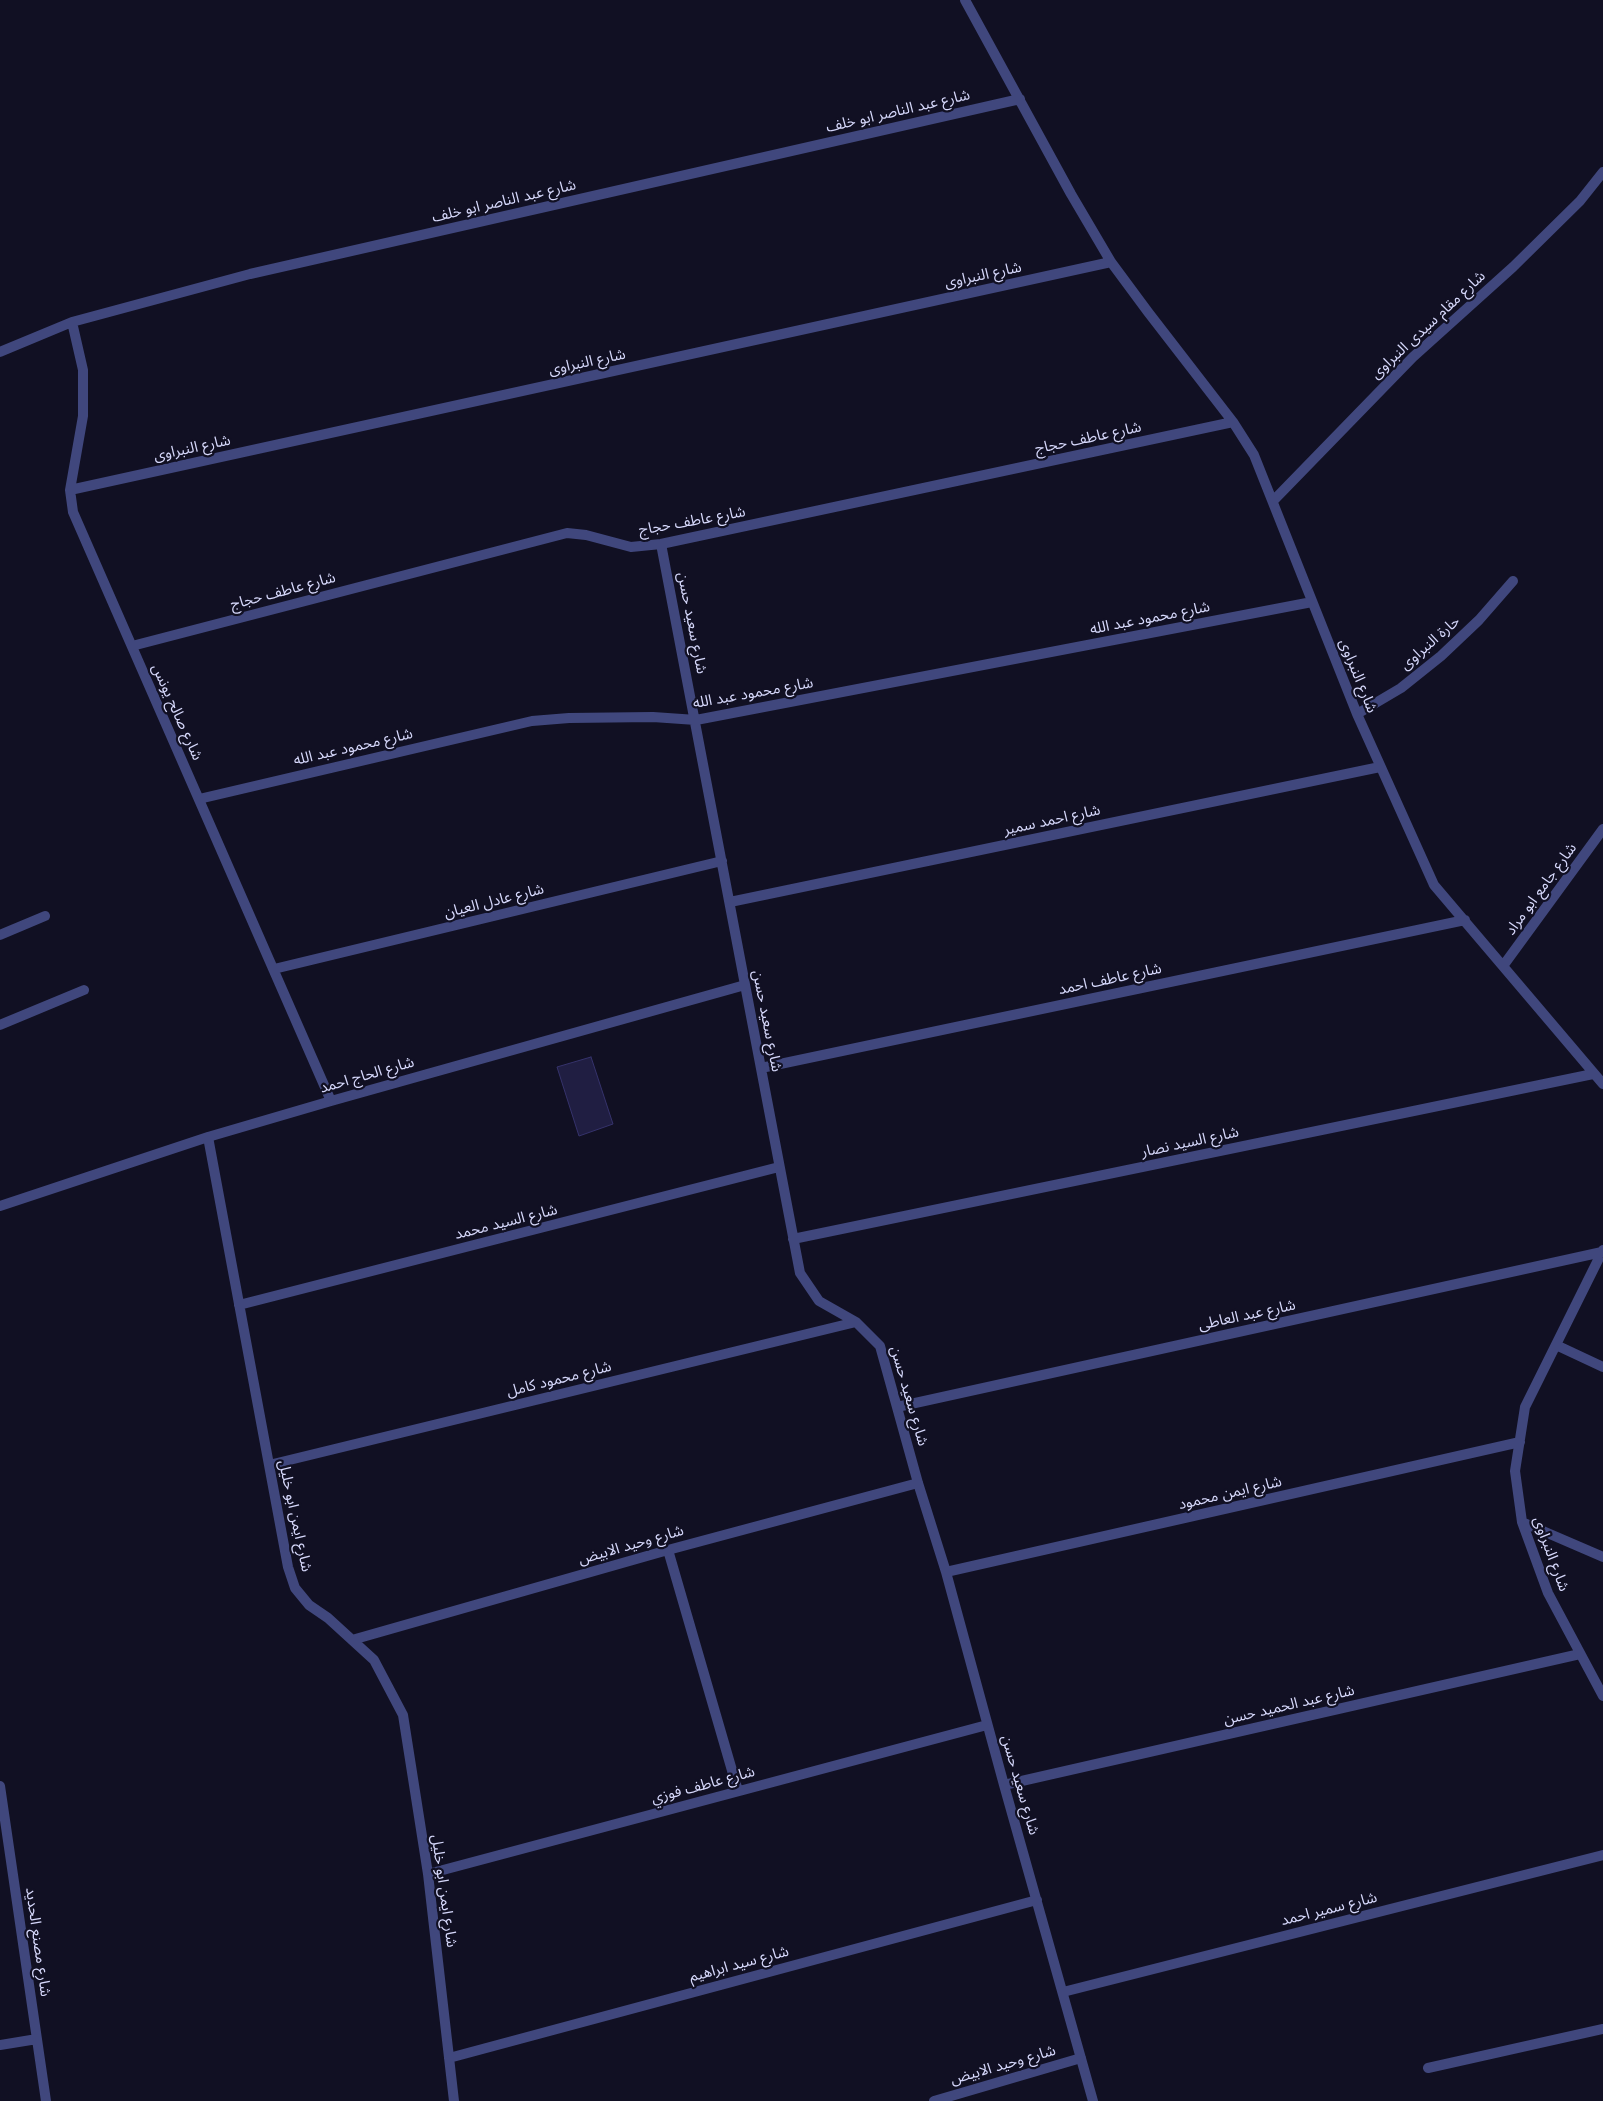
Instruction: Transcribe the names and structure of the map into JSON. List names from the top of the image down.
{
  "streets": {
    "street": [
      "شارع عبد الناصر ابو خلف",
      "شارع النبراوى",
      "شارع مقام سيدى النبراوى",
      "شارع عاطف حجاج",
      "شارع محمود عبد الله",
      "شارع سعيد حسن",
      "حارة النبراوى",
      "شارع صالح يونس",
      "شارع احمد سمير",
      "شارع جامع ابو مراد",
      "شارع عادل العيان",
      "شارع عاطف احمد",
      "شارع الحاج احمد",
      "شارع السيد نصار",
      "شارع السيد محمد",
      "شارع عبد العاطى",
      "شارع محمود كامل",
      "شارع ايمن محمود",
      "شارع ايمن ابو خليل",
      "شارع وحيد الابيض",
      "شارع عبد الحميد حسن",
      "شارع عاطف فوزي",
      "شارع سمير احمد",
      "شارع مصنع الحديد",
      "شارع سيد ابراهيم"
    ]
  },
  "crossings": [
    ["شارع عبد الناصر ابو خلف", "شارع النبراوى"],
    ["شارع عبد الناصر ابو خلف", "شارع صالح يونس"],
    ["شارع النبراوى", "شارع مقام سيدى النبراوى"],
    ["شارع النبراوى", "شارع عاطف حجاج"],
    ["شارع النبراوى", "شارع محمود عبد الله"],
    ["شارع النبراوى", "حارة النبراوى"],
    ["شارع النبراوى", "شارع صالح يونس"],
    ["شارع النبراوى", "شارع احمد سمير"],
    ["شارع النبراوى", "شارع جامع ابو مراد"],
    ["شارع النبراوى", "شارع عاطف احمد"],
    ["شارع النبراوى", "شارع السيد نصار"],
    ["شارع النبراوى", "شارع عبد العاطى"],
    ["شارع النبراوى", "شارع ايمن محمود"],
    ["شارع النبراوى", "شارع عبد الحميد حسن"],
    ["شارع عاطف حجاج", "شارع سعيد حسن"],
    ["شارع عاطف حجاج", "شارع صالح يونس"],
    ["شارع محمود عبد الله", "شارع سعيد حسن"],
    ["شارع محمود عبد الله", "شارع صالح يونس"],
    ["شارع سعيد حسن", "شارع احمد سمير"],
    ["شارع سعيد حسن", "شارع عادل العيان"],
    ["شارع سعيد حسن", "شارع عاطف احمد"],
    ["شارع سعيد حسن", "شارع الحاج احمد"],
    ["شارع سعيد حسن", "شارع السيد نصار"],
    ["شارع سعيد حسن", "شارع السيد محمد"],
    ["شارع سعيد حسن", "شارع عبد العاطى"],
    ["شارع سعيد حسن", "شارع محمود كامل"],
    ["شارع سعيد حسن", "شارع ايمن محمود"],
    ["شارع سعيد حسن", "شارع وحيد الابيض"],
    ["شارع سعيد حسن", "شارع عبد الحميد حسن"],
    ["شارع سعيد حسن", "شارع عاطف فوزي"],
    ["شارع سعيد حسن", "شارع سمير احمد"],
    ["شارع سعيد حسن", "شارع سيد ابراهيم"],
    ["شارع صالح يونس", "شارع عادل العيان"],
    ["شارع صالح يونس", "شارع الحاج احمد"],
    ["شارع الحاج احمد", "شارع ايمن ابو خليل"],
    ["شارع السيد محمد", "شارع ايمن ابو خليل"],
    ["شارع محمود كامل", "شارع ايمن ابو خليل"],
    ["شارع ايمن ابو خليل", "شارع وحيد الابيض"],
    ["شارع ايمن ابو خليل", "شارع عاطف فوزي"],
    ["شارع ايمن ابو خليل", "شارع سيد ابراهيم"]
  ]
}
